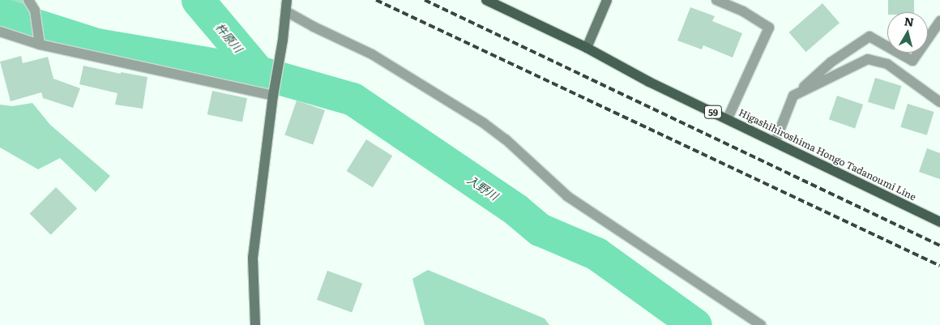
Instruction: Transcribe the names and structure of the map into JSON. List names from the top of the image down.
{
  "streets": {
    "main road": ["59", "Higashihiroshima Hongo Tadanoumi Line"]
  },
  "water": ["杵原川", "入野川"],
  "north": "top"
}
